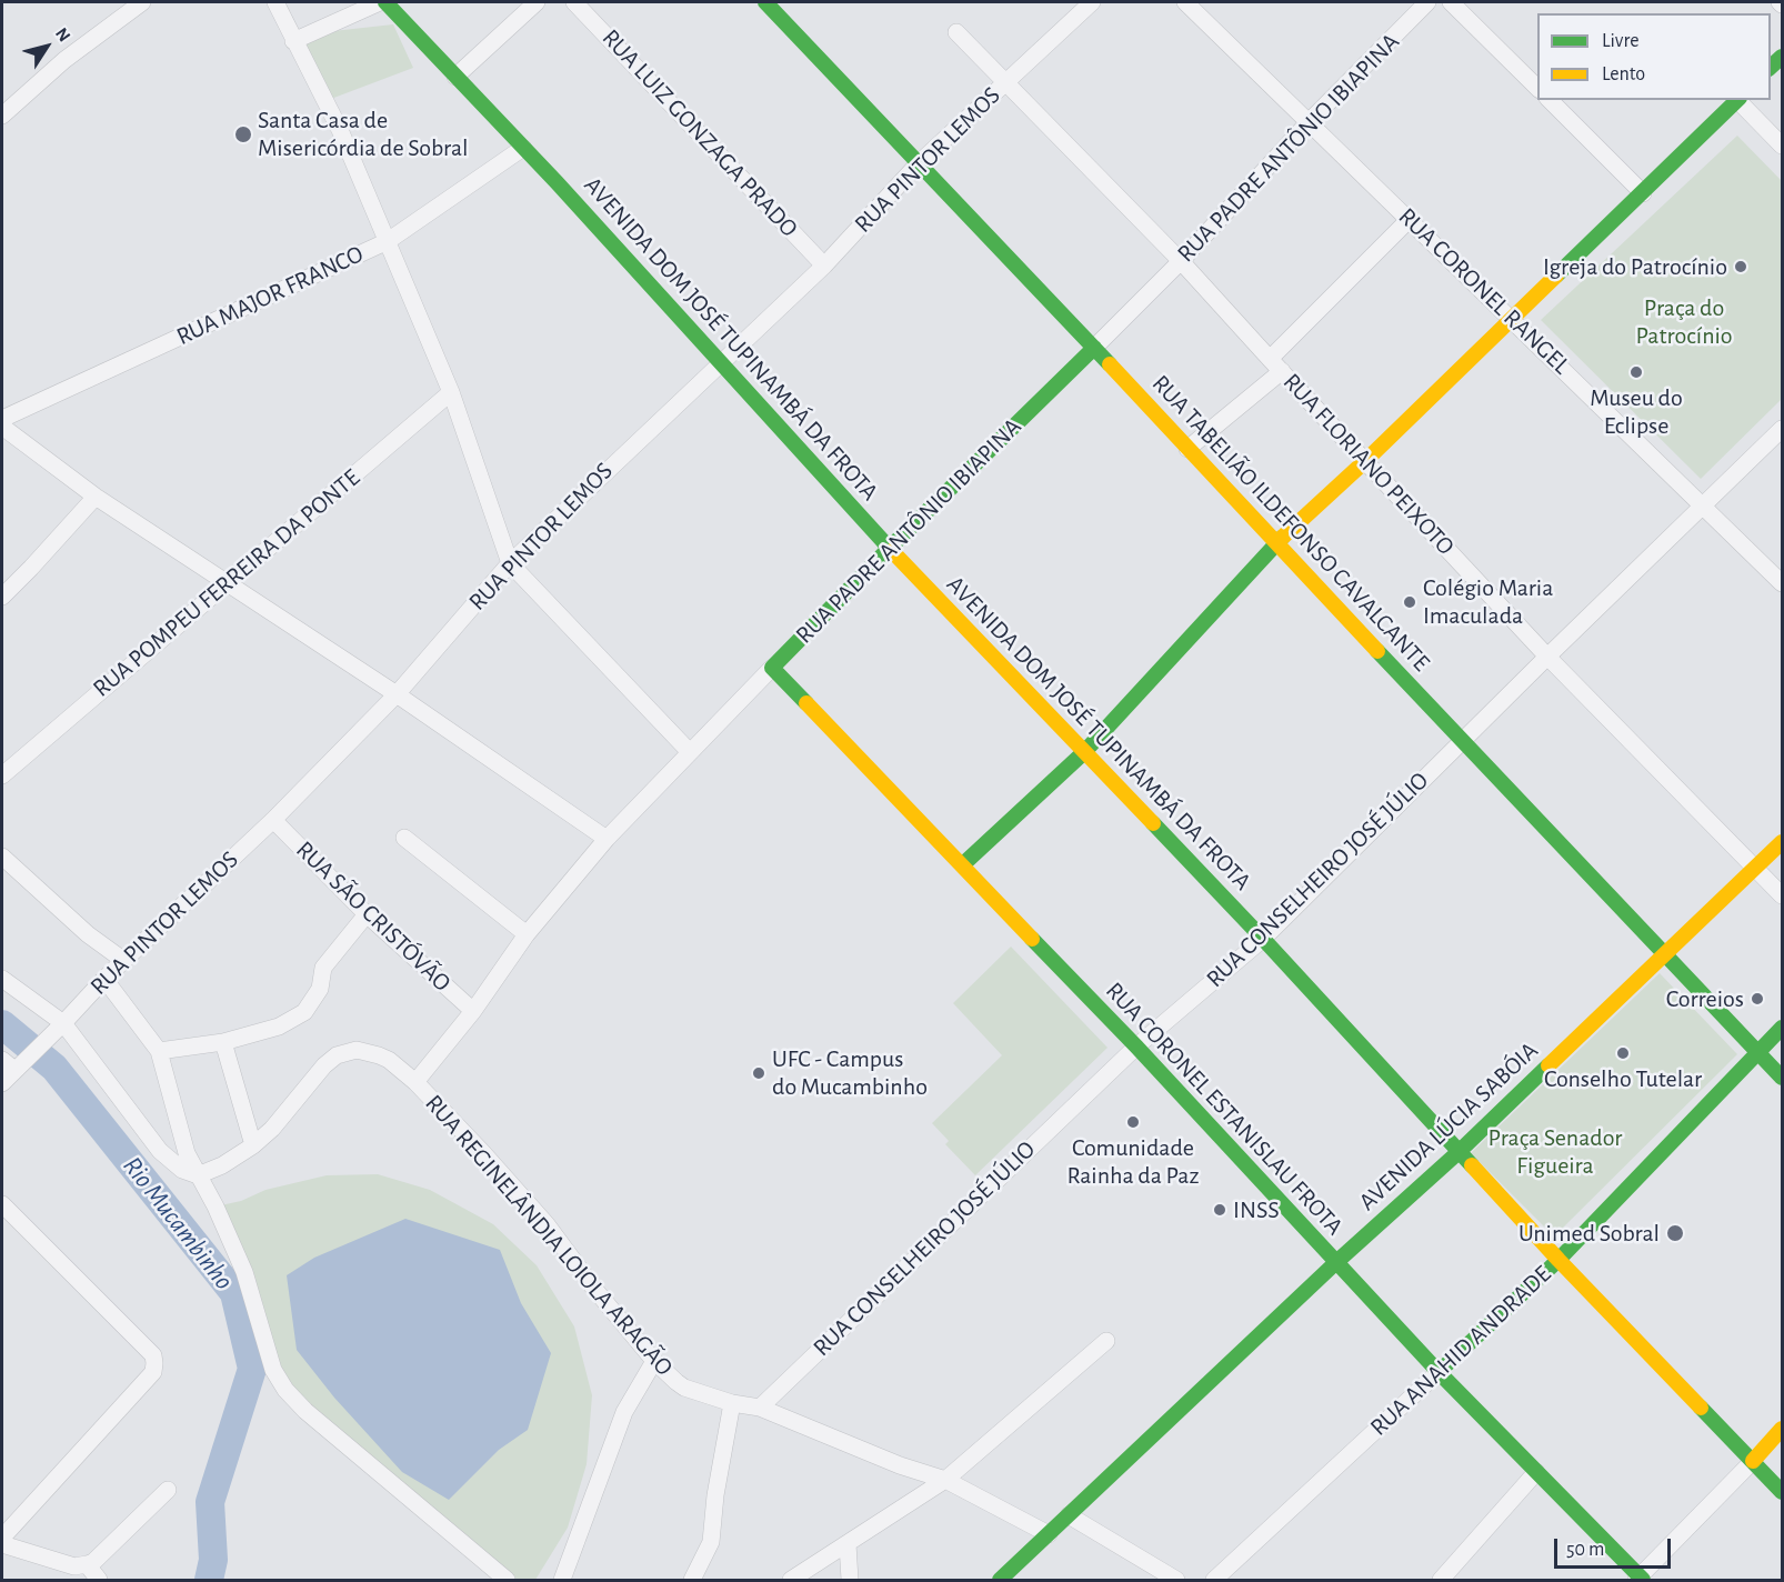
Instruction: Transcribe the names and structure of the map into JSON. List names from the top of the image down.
{
  "streets": {
    "main road": [
      "RUA PADRE ANTÔNIO IBIAPINA",
      "AVENIDA DOM JOSÉ TUPINAMBÁ DA FROTA",
      "RUA TABELIÃO ILDEFONSO CAVALCANTE",
      "RUA CORONEL ESTANISLAU FROTA",
      "AVENIDA LÚCIA SABÓIA",
      "RUA ANAHID ANDRADE"
    ],
    "street": [
      "RUA LUIZ GONZAGA PRADO",
      "RUA PINTOR LEMOS",
      "RUA CORONEL RANGEL",
      "RUA MAJOR FRANCO",
      "RUA FLORIANO PEIXOTO",
      "RUA POMPEU FERREIRA DA PONTE",
      "RUA CONSELHEIRO JOSÉ JÚLIO",
      "RUA SÃO CRISTÓVÃO",
      "RUA REGINELÂNDIA LOIOLA ARAGÃO"
    ]
  },
  "crossings": [
    ["RUA LUIZ GONZAGA PRADO", "RUA PINTOR LEMOS"],
    ["RUA PADRE ANTÔNIO IBIAPINA", "RUA CORONEL RANGEL"],
    ["RUA PADRE ANTÔNIO IBIAPINA", "AVENIDA DOM JOSÉ TUPINAMBÁ DA FROTA"],
    ["RUA PADRE ANTÔNIO IBIAPINA", "RUA FLORIANO PEIXOTO"],
    ["RUA PADRE ANTÔNIO IBIAPINA", "RUA TABELIÃO ILDEFONSO CAVALCANTE"],
    ["RUA PADRE ANTÔNIO IBIAPINA", "RUA SÃO CRISTÓVÃO"],
    ["RUA PADRE ANTÔNIO IBIAPINA", "RUA CORONEL ESTANISLAU FROTA"],
    ["RUA PADRE ANTÔNIO IBIAPINA", "RUA REGINELÂNDIA LOIOLA ARAGÃO"],
    ["RUA PINTOR LEMOS", "AVENIDA DOM JOSÉ TUPINAMBÁ DA FROTA"],
    ["RUA PINTOR LEMOS", "RUA FLORIANO PEIXOTO"],
    ["RUA PINTOR LEMOS", "RUA TABELIÃO ILDEFONSO CAVALCANTE"],
    ["RUA PINTOR LEMOS", "RUA SÃO CRISTÓVÃO"],
    ["RUA CORONEL RANGEL", "RUA CONSELHEIRO JOSÉ JÚLIO"],
    ["RUA MAJOR FRANCO", "AVENIDA DOM JOSÉ TUPINAMBÁ DA FROTA"],
    ["AVENIDA DOM JOSÉ TUPINAMBÁ DA FROTA", "RUA CONSELHEIRO JOSÉ JÚLIO"],
    ["AVENIDA DOM JOSÉ TUPINAMBÁ DA FROTA", "AVENIDA LÚCIA SABÓIA"],
    ["AVENIDA DOM JOSÉ TUPINAMBÁ DA FROTA", "RUA ANAHID ANDRADE"],
    ["RUA FLORIANO PEIXOTO", "RUA CONSELHEIRO JOSÉ JÚLIO"],
    ["RUA FLORIANO PEIXOTO", "AVENIDA LÚCIA SABÓIA"],
    ["RUA TABELIÃO ILDEFONSO CAVALCANTE", "RUA CONSELHEIRO JOSÉ JÚLIO"],
    ["RUA TABELIÃO ILDEFONSO CAVALCANTE", "AVENIDA LÚCIA SABÓIA"],
    ["RUA TABELIÃO ILDEFONSO CAVALCANTE", "RUA ANAHID ANDRADE"],
    ["RUA CONSELHEIRO JOSÉ JÚLIO", "RUA CORONEL ESTANISLAU FROTA"],
    ["RUA CONSELHEIRO JOSÉ JÚLIO", "RUA REGINELÂNDIA LOIOLA ARAGÃO"],
    ["RUA CORONEL ESTANISLAU FROTA", "AVENIDA LÚCIA SABÓIA"],
    ["RUA CORONEL ESTANISLAU FROTA", "RUA ANAHID ANDRADE"],
    ["AVENIDA LÚCIA SABÓIA", "RUA REGINELÂNDIA LOIOLA ARAGÃO"]
  ],
  "water": ["Rio Mucambinho"],
  "parks": ["Praça do Patrocínio", "Praça Senador Figueira"],
  "places": [
    "Santa Casa de Misericórdia de Sobral",
    "Igreja do Patrocínio",
    "Museu do Eclipse",
    "Colégio Maria Imaculada",
    "Correios",
    "Conselho Tutelar",
    "UFC - Campus do Mucambinho",
    "Comunidade Rainha da Paz",
    "INSS",
    "Unimed Sobral"
  ],
  "legend": ["Livre", "Lento"],
  "scale_bar": "50 m",
  "north": "top right"
}
